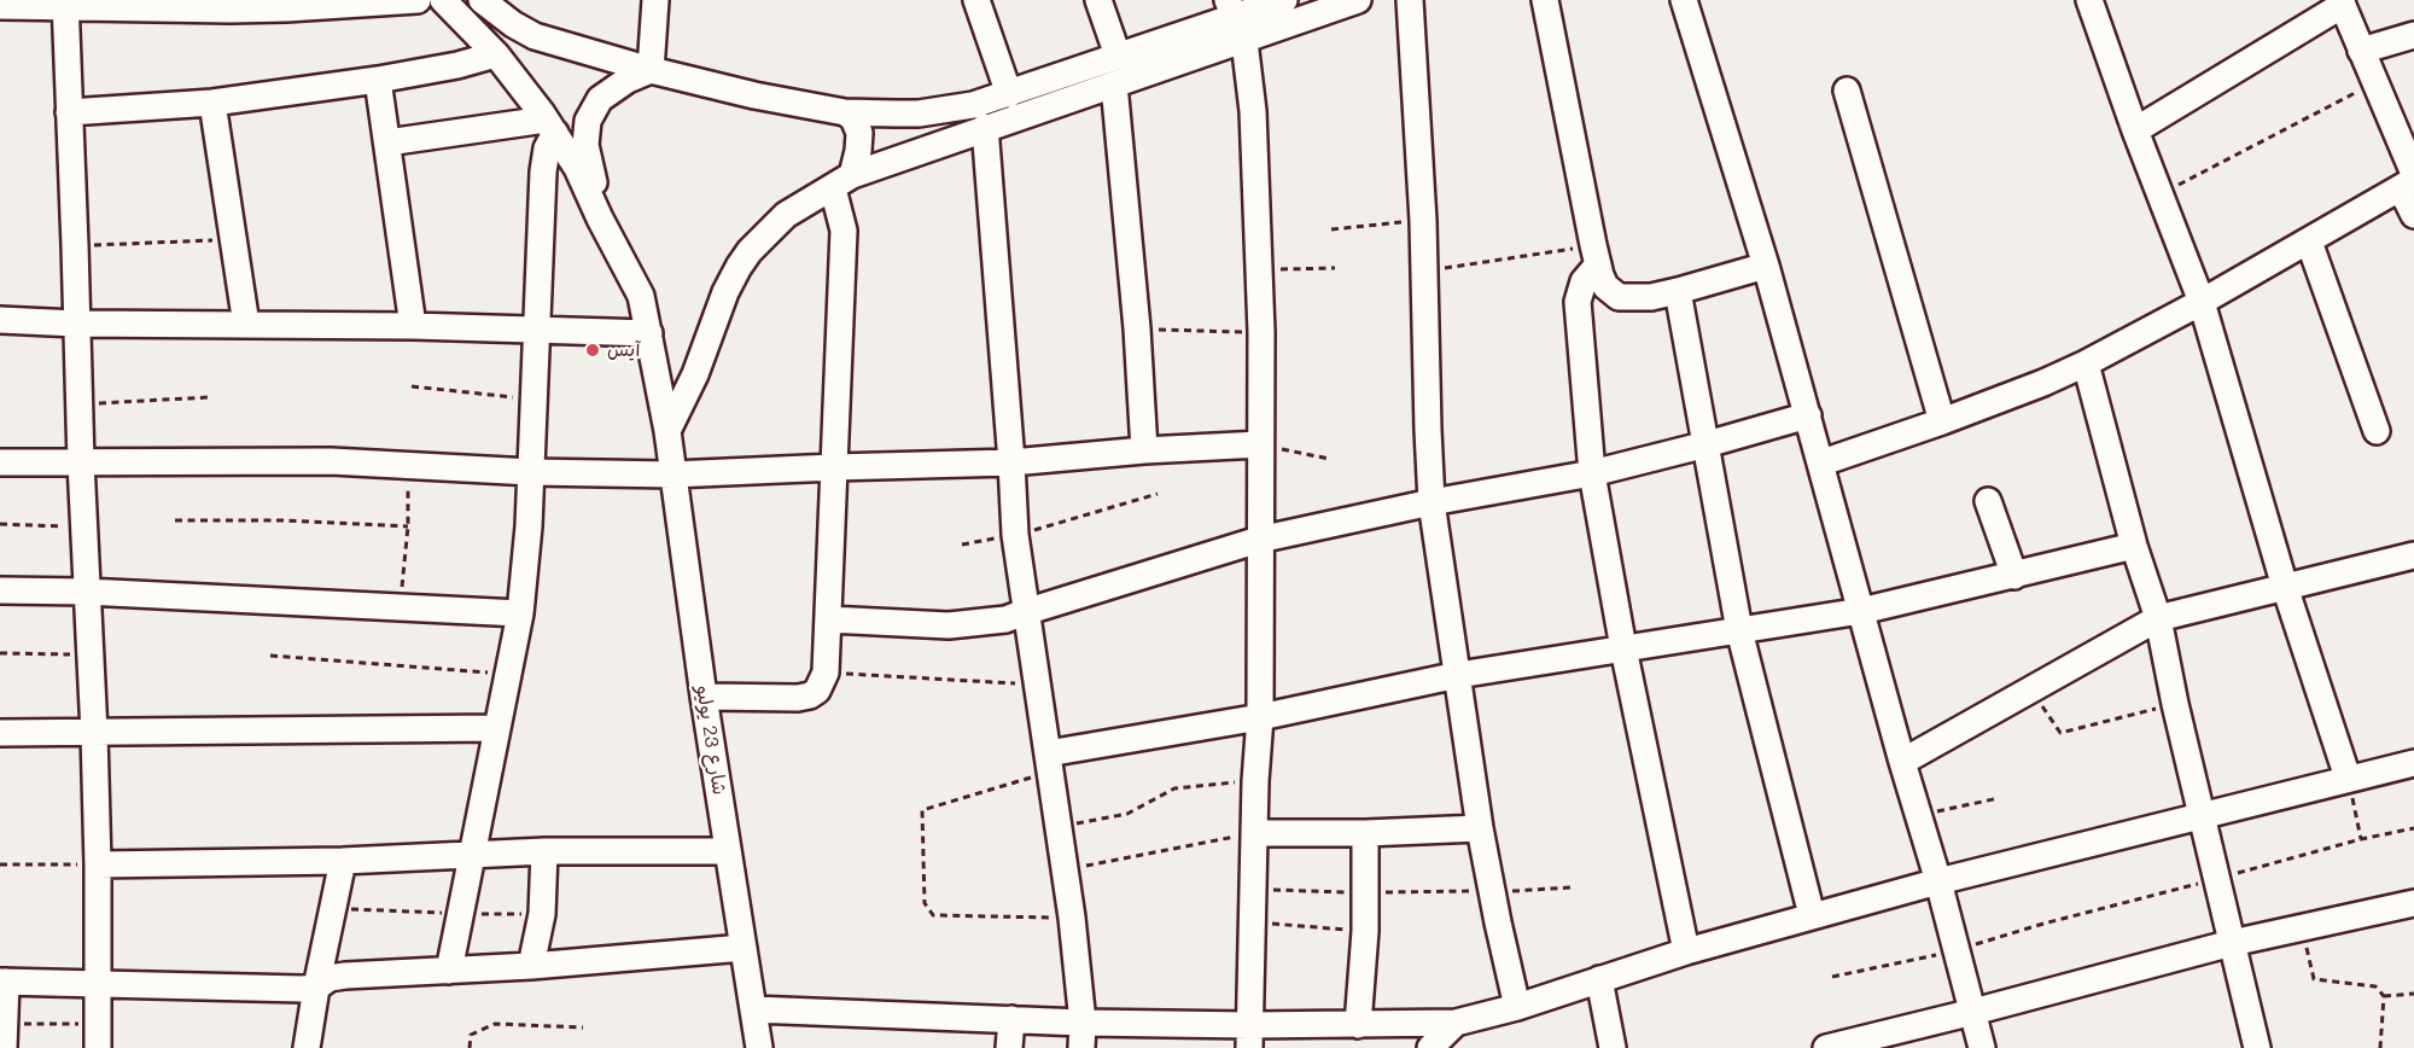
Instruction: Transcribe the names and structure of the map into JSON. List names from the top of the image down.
{
  "streets": {
    "street": ["شارع 23 يوليو"]
  },
  "places": ["آيس"]
}
